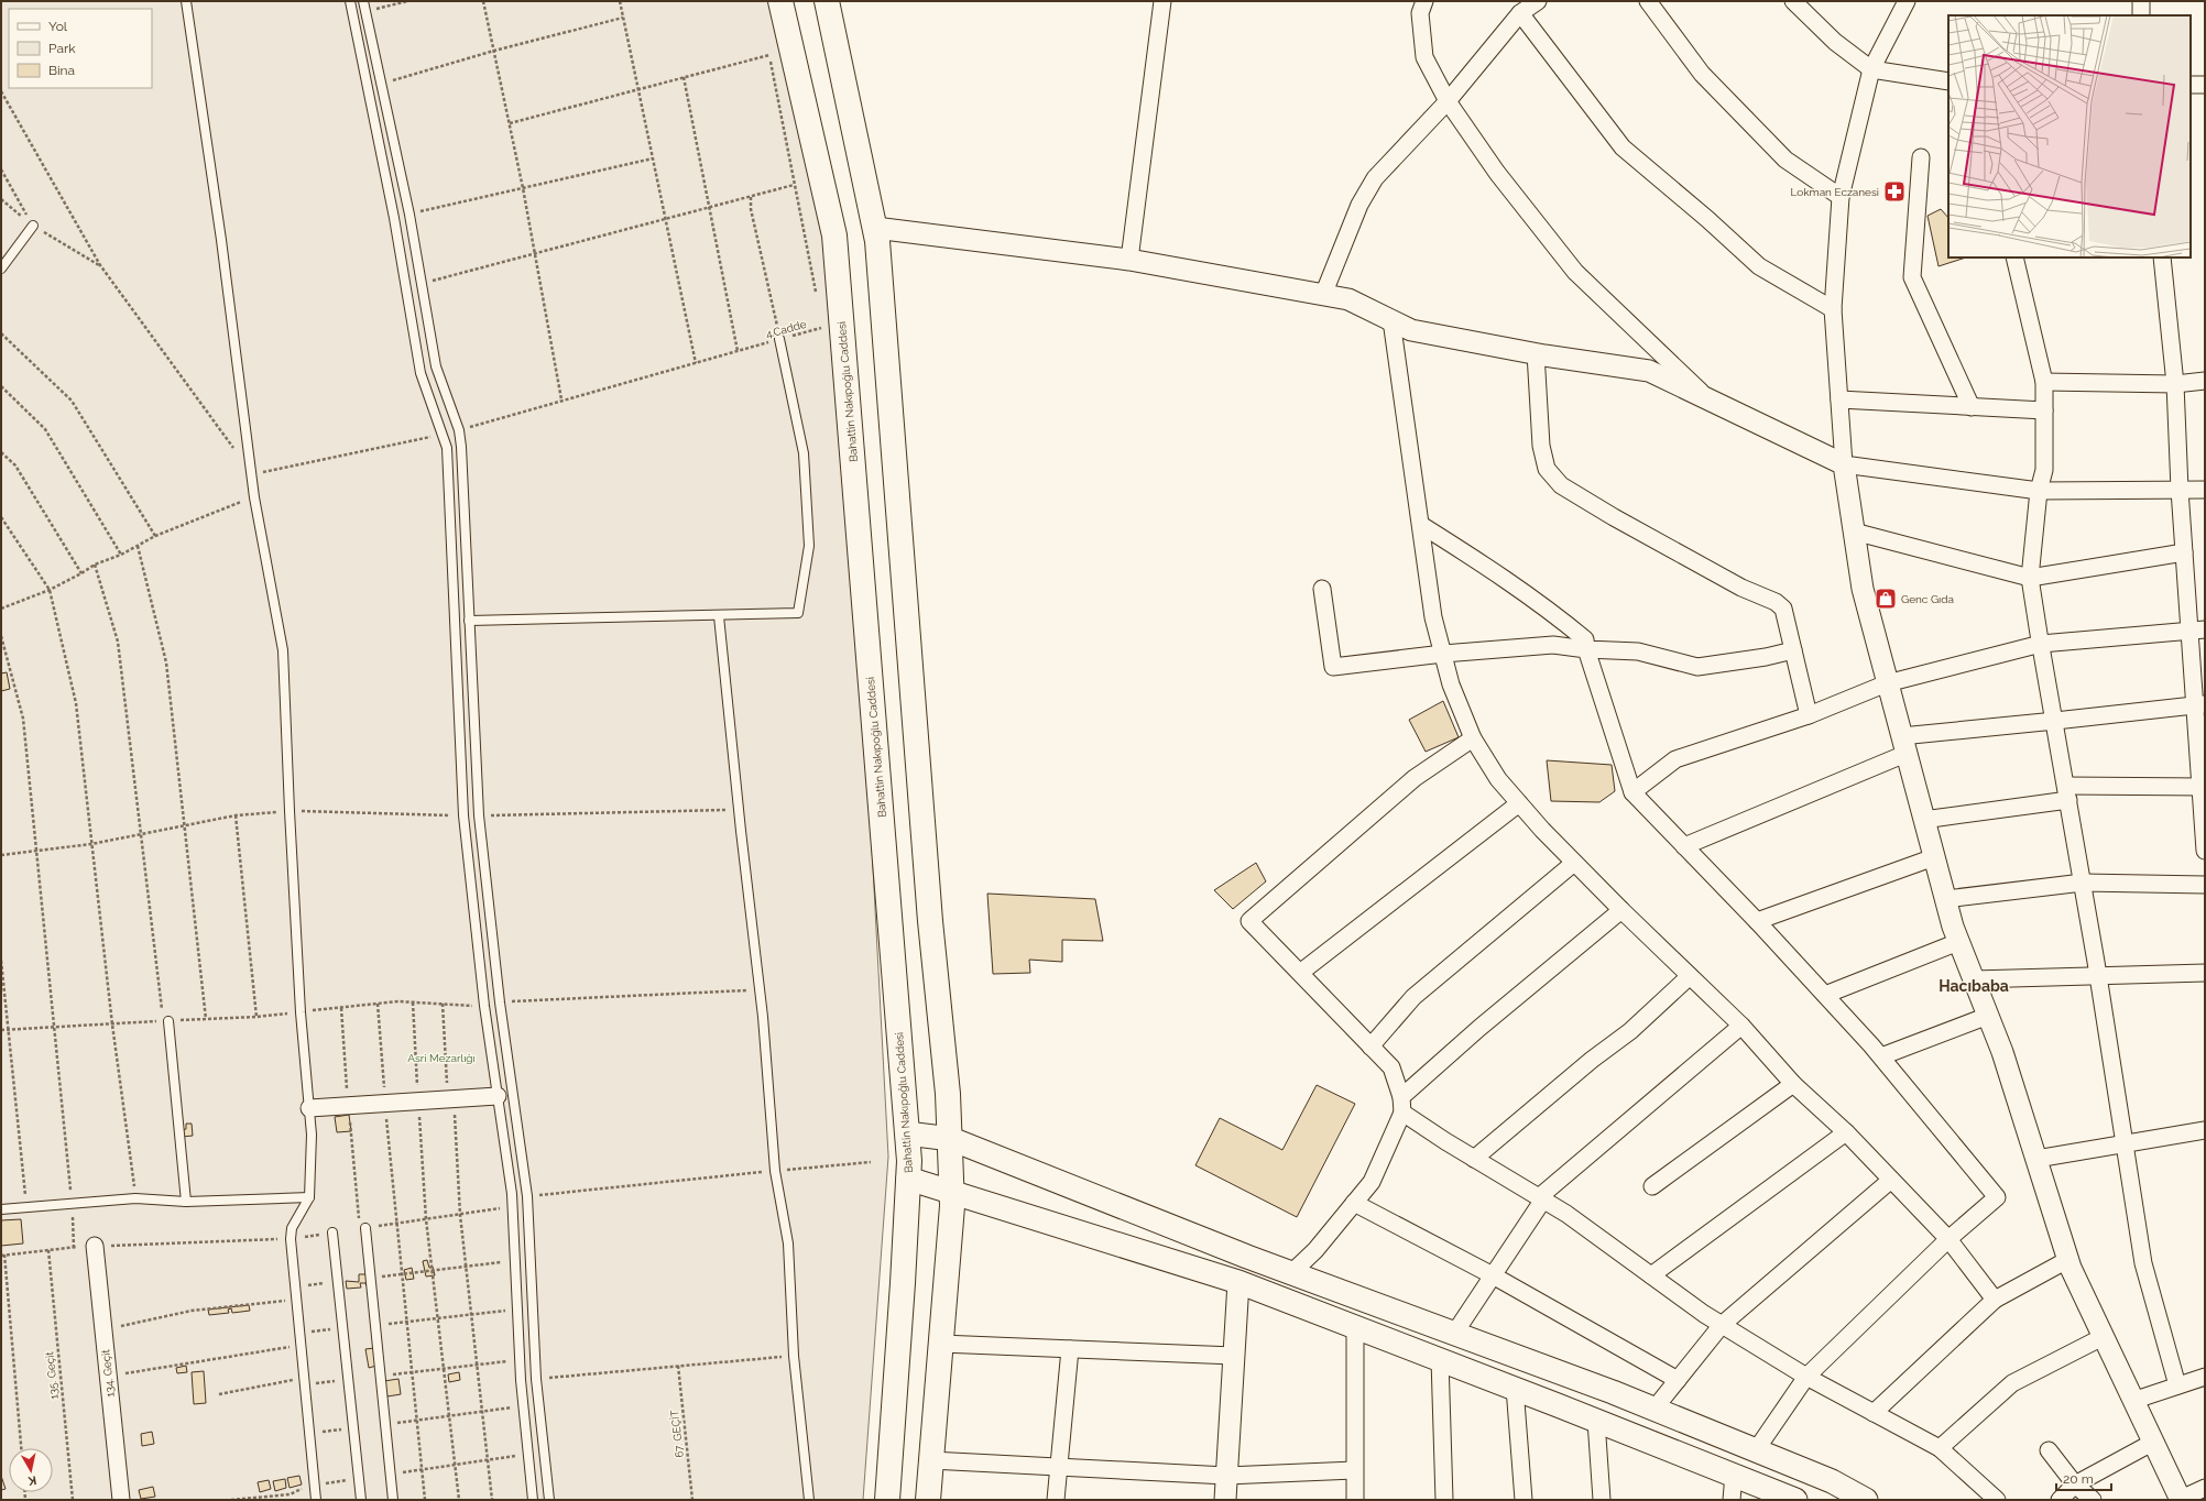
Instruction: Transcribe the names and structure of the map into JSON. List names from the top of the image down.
{
  "streets": {
    "main road": ["Bahattin Nakıpoğlu Caddesi"],
    "street": ["134. Geçit"],
    "path": ["4.Cadde", "135. Geçit", "67. GEÇİT"]
  },
  "districts": ["Hacıbaba"],
  "parks": ["Asri Mezarlığı"],
  "places": {
    "pharmacy": ["Lokman Eczanesi"],
    "shop": ["Genc Gıda"]
  },
  "legend": ["Yol", "Park", "Bina"],
  "scale_bar": "20 m",
  "north": "bottom"
}
